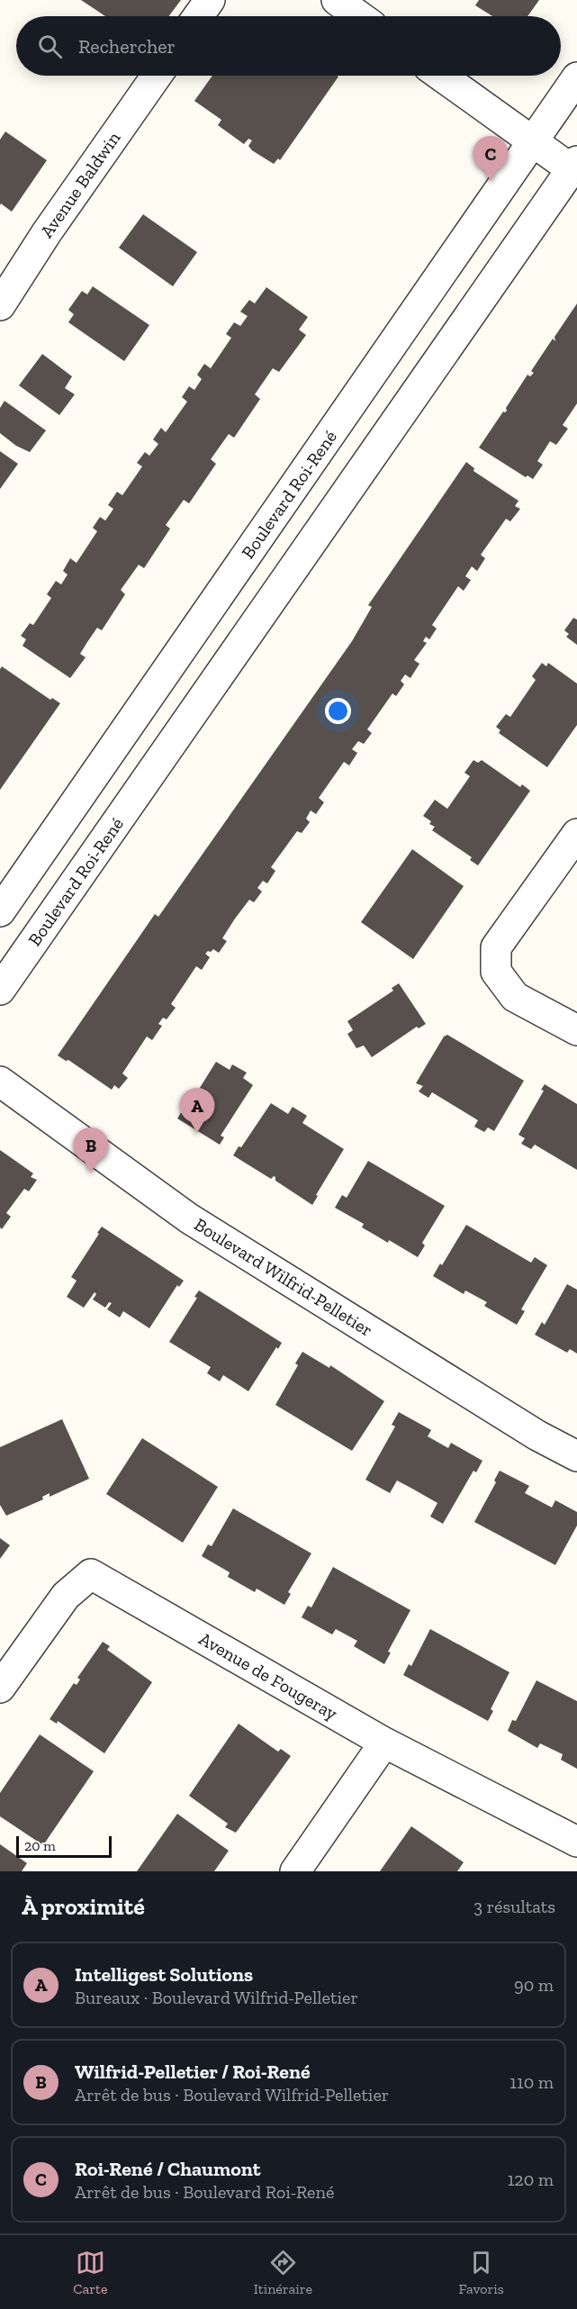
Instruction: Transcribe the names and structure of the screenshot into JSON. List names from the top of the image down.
{
  "streets": {
    "street": [
      "Avenue Baldwin",
      "Boulevard Roi-René",
      "Boulevard Wilfrid-Pelletier",
      "Avenue de Fougeray"
    ]
  },
  "scale_bar": "20 m",
  "page": {
    "search": "Rechercher",
    "pins": ["C", "A", "B"],
    "scale": "20 m",
    "heading": ["À proximité", "3 résultats"],
    "list": [
      {
        "mark": "A",
        "name": "Intelligest Solutions",
        "note": "Bureaux · Boulevard Wilfrid-Pelletier",
        "value": "90 m"
      },
      {
        "mark": "B",
        "name": "Wilfrid-Pelletier / Roi-René",
        "note": "Arrêt de bus · Boulevard Wilfrid-Pelletier",
        "value": "110 m"
      },
      {
        "mark": "C",
        "name": "Roi-René / Chaumont",
        "note": "Arrêt de bus · Boulevard Roi-René",
        "value": "120 m"
      }
    ],
    "nav": ["Carte", "Itinéraire", "Favoris"]
  }
}
